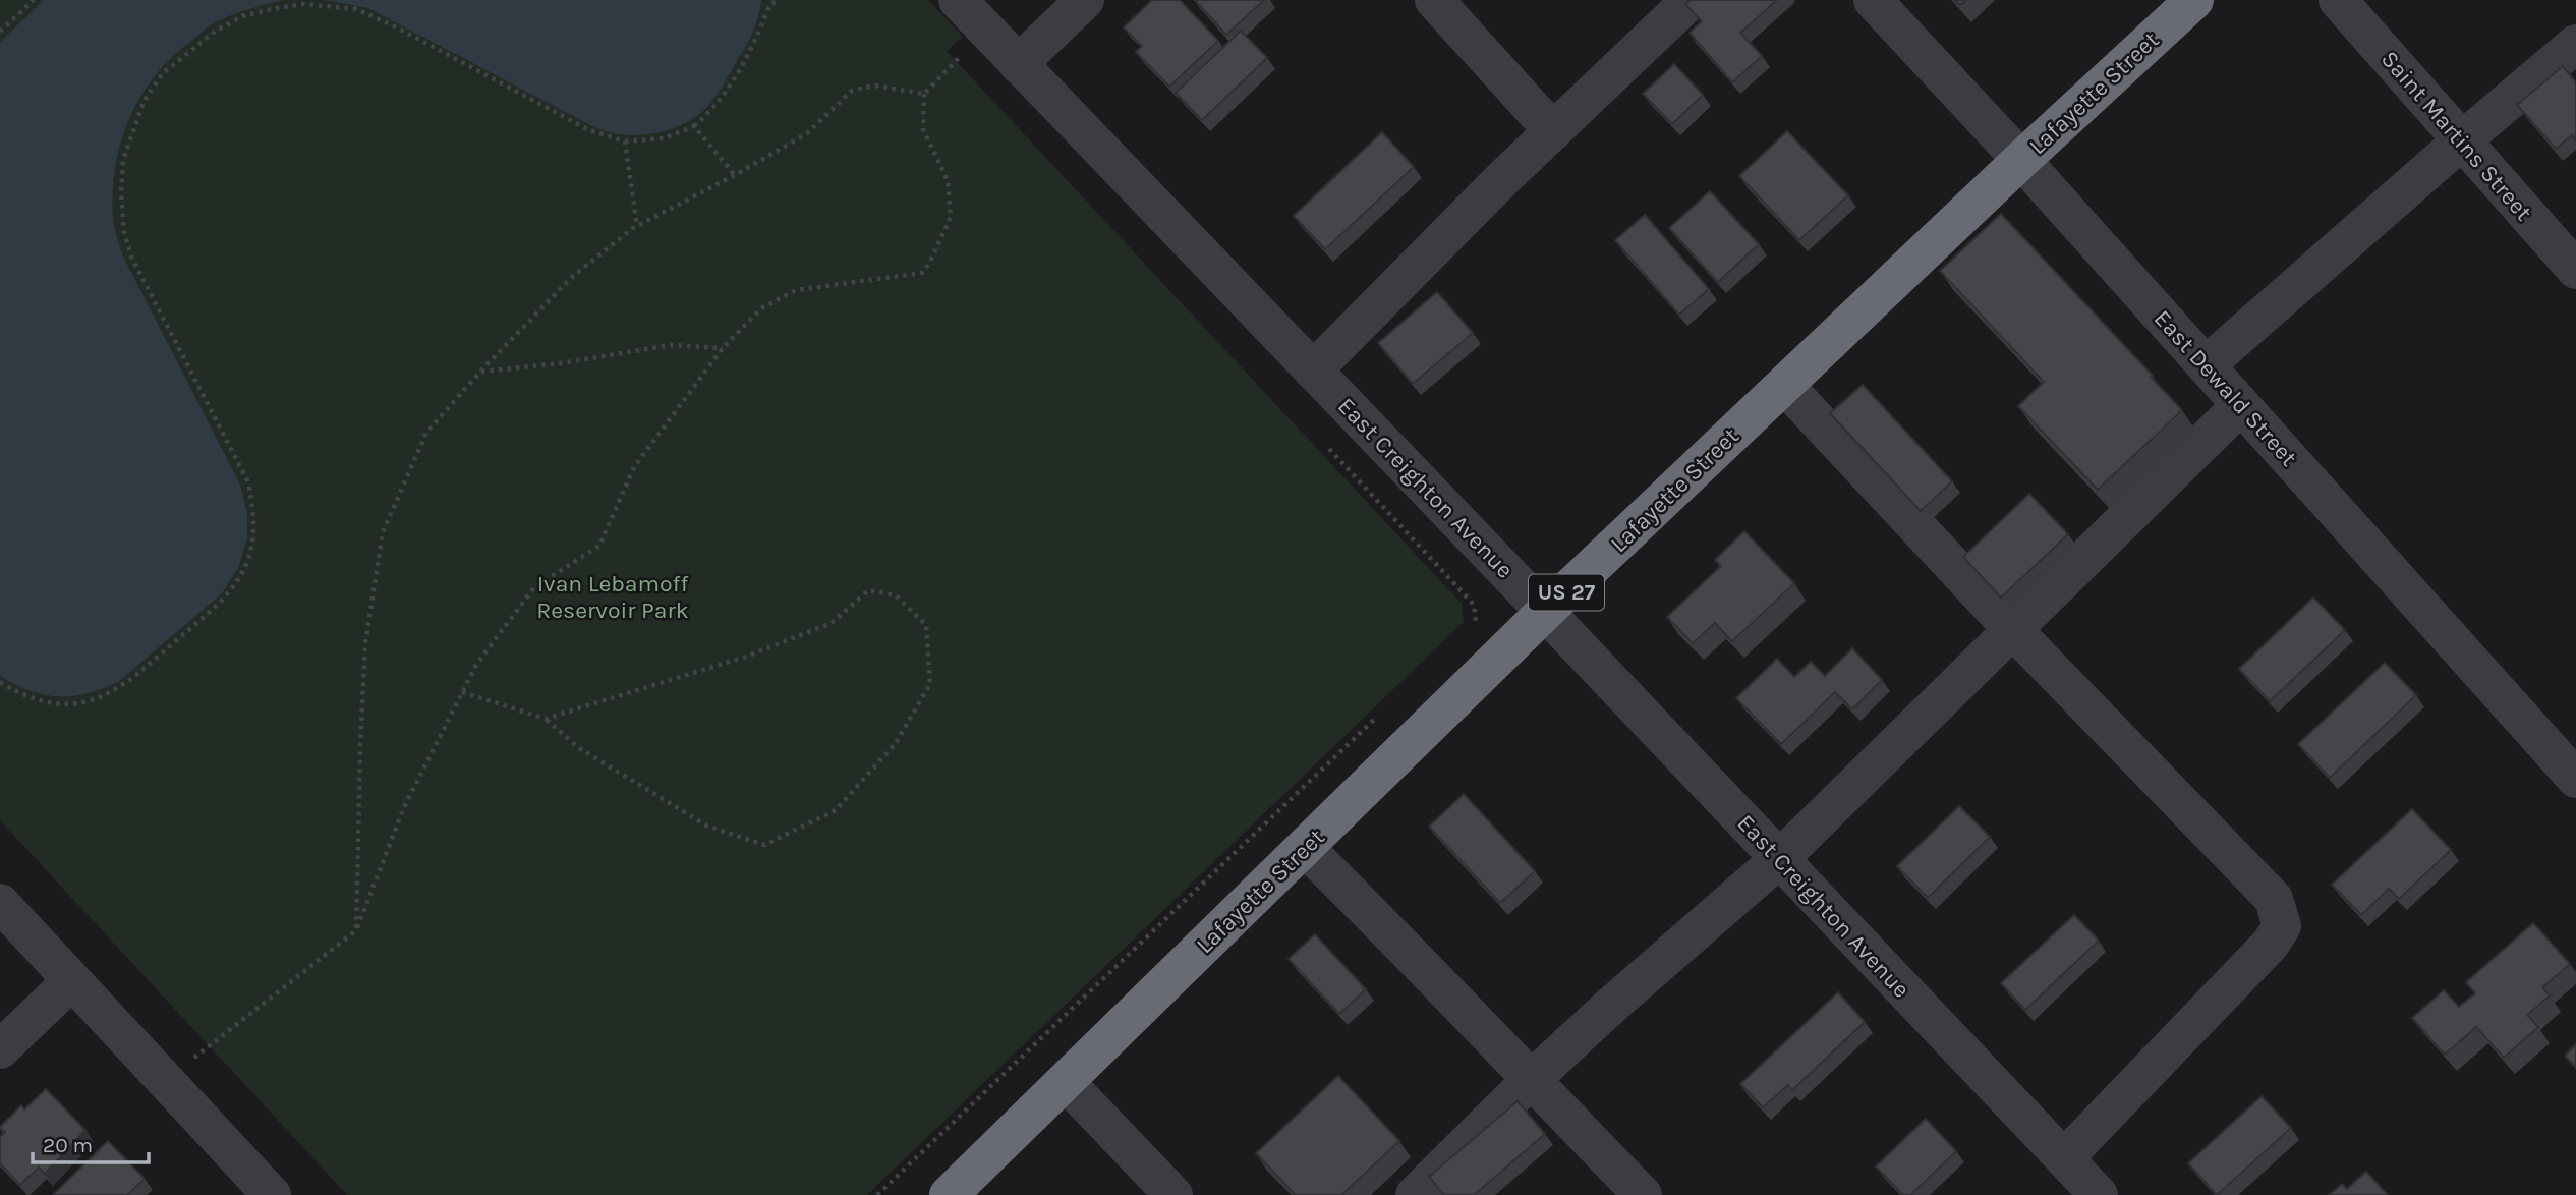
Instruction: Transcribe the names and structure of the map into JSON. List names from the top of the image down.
{
  "streets": {
    "highway": ["Lafayette Street", "US 27"],
    "street": ["Saint Martins Street", "East Dewald Street", "East Creighton Avenue"]
  },
  "crossings": [
    ["Lafayette Street", "East Dewald Street"],
    ["Lafayette Street", "East Creighton Avenue"]
  ],
  "parks": ["Ivan Lebamoff Reservoir Park"],
  "scale_bar": "20 m"
}
